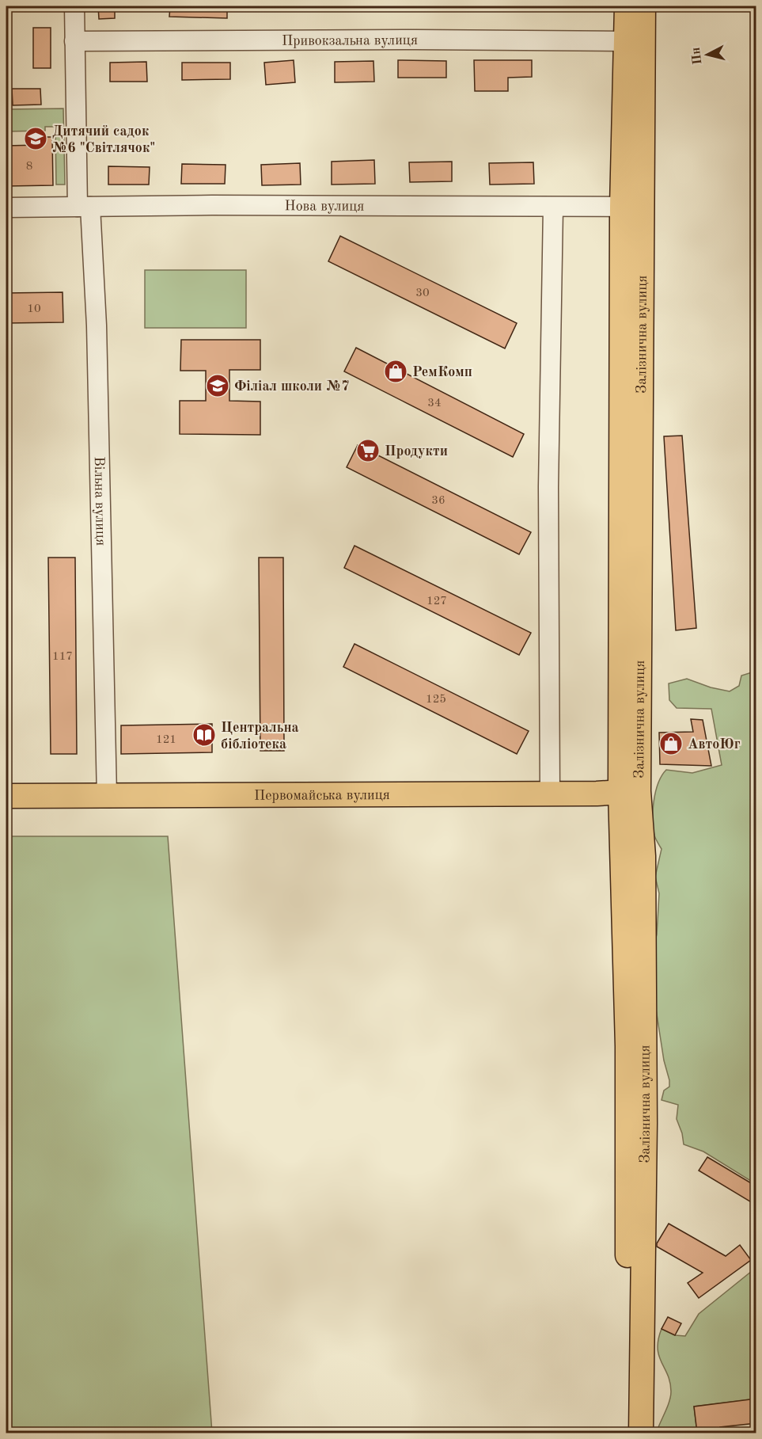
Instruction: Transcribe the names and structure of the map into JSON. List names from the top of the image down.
{
  "streets": {
    "main road": ["Залізнична вулиця", "Первомайська вулиця"],
    "street": ["Привокзальна вулиця", "Нова вулиця", "Вільна вулиця"]
  },
  "crossings": [
    ["Привокзальна вулиця", "Залізнична вулиця"],
    ["Привокзальна вулиця", "Вільна вулиця"],
    ["Нова вулиця", "Залізнична вулиця"],
    ["Нова вулиця", "Вільна вулиця"],
    ["Залізнична вулиця", "Первомайська вулиця"],
    ["Вільна вулиця", "Первомайська вулиця"]
  ],
  "places": {
    "school or university": ["Дитячий садок №6 \"Світлячок\"", "Філіал школи №7"],
    "shop": ["РемКомп", "АвтоЮг"],
    "supermarket": ["Продукти"],
    "library": ["Центральна бібліотека"]
  },
  "house_numbers": [
    "8",
    "30",
    "10",
    "34",
    "36",
    "127",
    "117",
    "125",
    "121"
  ],
  "north": "left"
}
